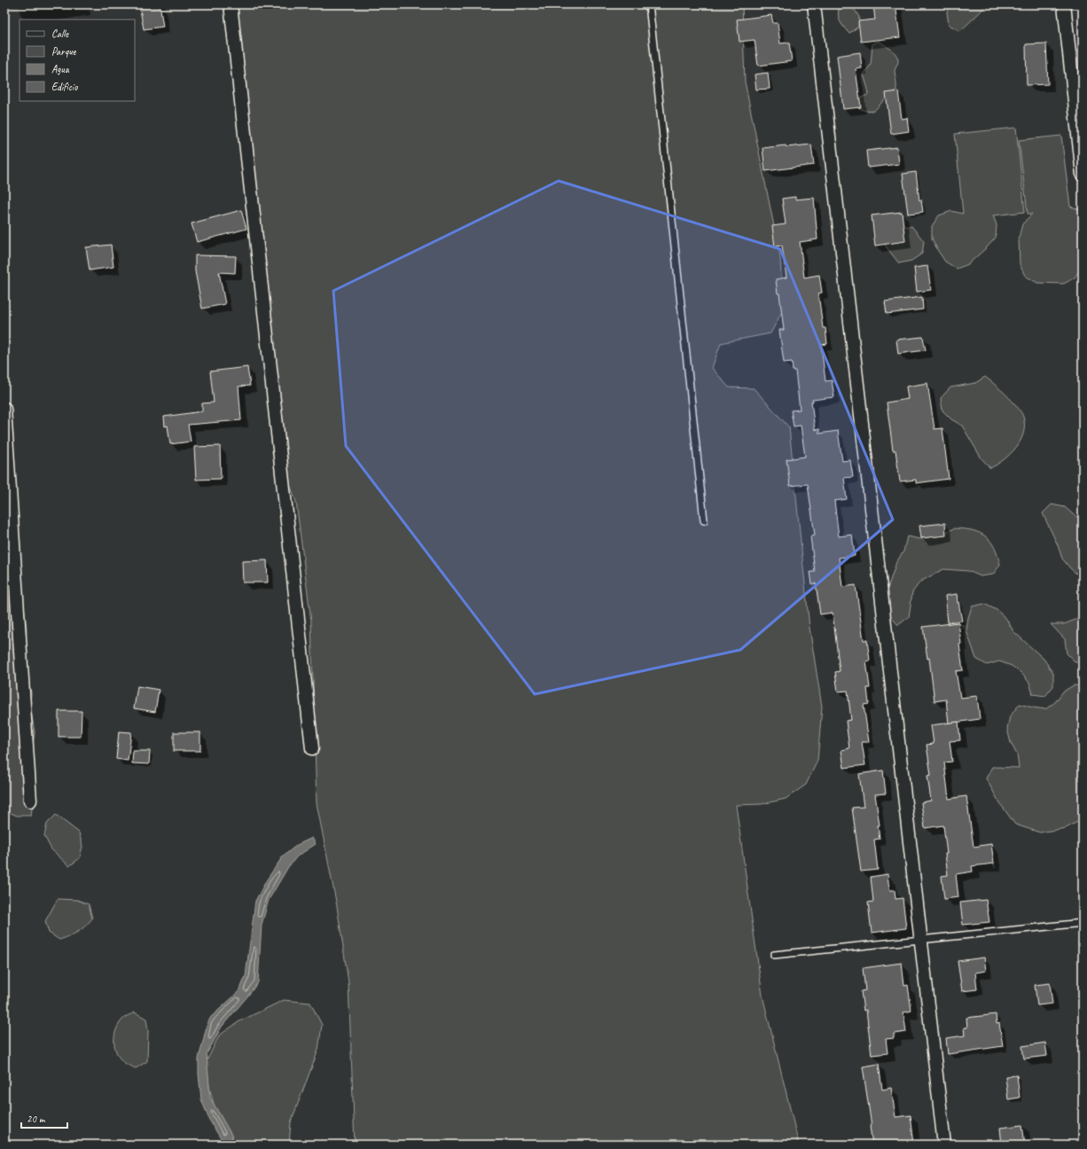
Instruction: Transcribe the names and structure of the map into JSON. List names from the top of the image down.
{
  "legend": [
    "Calle",
    "Parque",
    "Agua",
    "Edificio"
  ],
  "scale_bar": "20 m"
}
